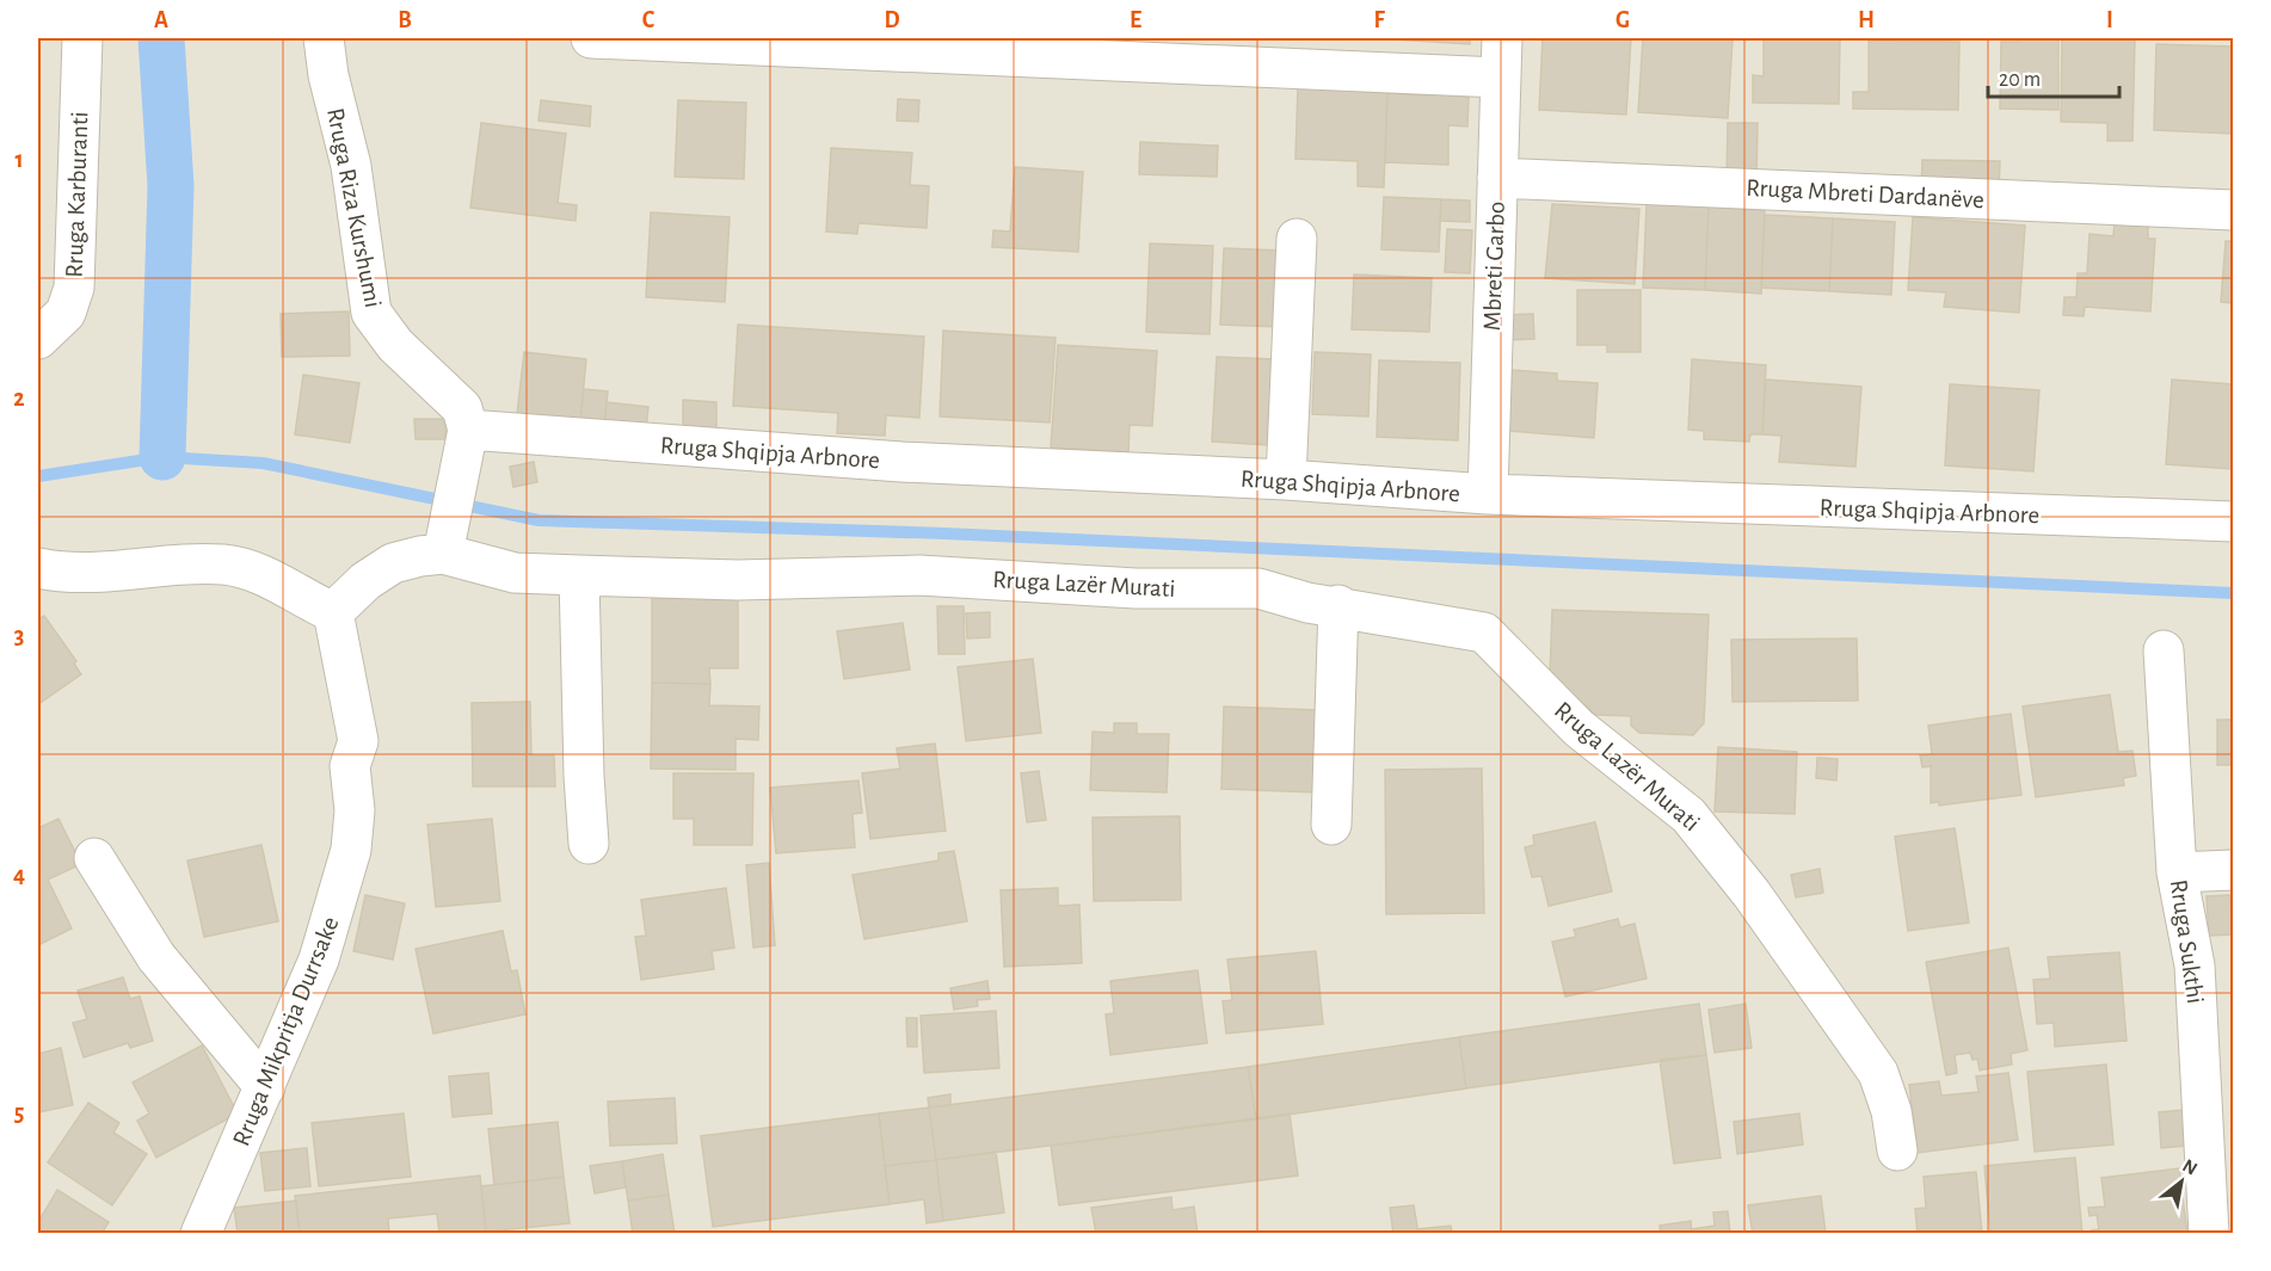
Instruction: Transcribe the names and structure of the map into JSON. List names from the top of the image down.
{
  "streets": {
    "street": [
      "Rruga Mbreti Dardanëve",
      "Rruga Karburanti",
      "Rruga Riza Kurshumi",
      "Mbreti Garbo",
      "Rruga Shqipja Arbnore",
      "Rruga Lazër Murati",
      "Rruga Sukthi",
      "Rruga Mikpritja Durrsake"
    ]
  },
  "crossings": [
    ["Rruga Mbreti Dardanëve", "Mbreti Garbo"],
    ["Rruga Riza Kurshumi", "Rruga Shqipja Arbnore"],
    ["Mbreti Garbo", "Rruga Shqipja Arbnore"],
    ["Rruga Lazër Murati", "Rruga Mikpritja Durrsake"]
  ],
  "scale_bar": "20 m",
  "north": "top right",
  "grid": {
    "columns": [
      "A",
      "B",
      "C",
      "D",
      "E",
      "F",
      "G",
      "H",
      "I"
    ],
    "rows": [
      "1",
      "2",
      "3",
      "4",
      "5"
    ]
  }
}
